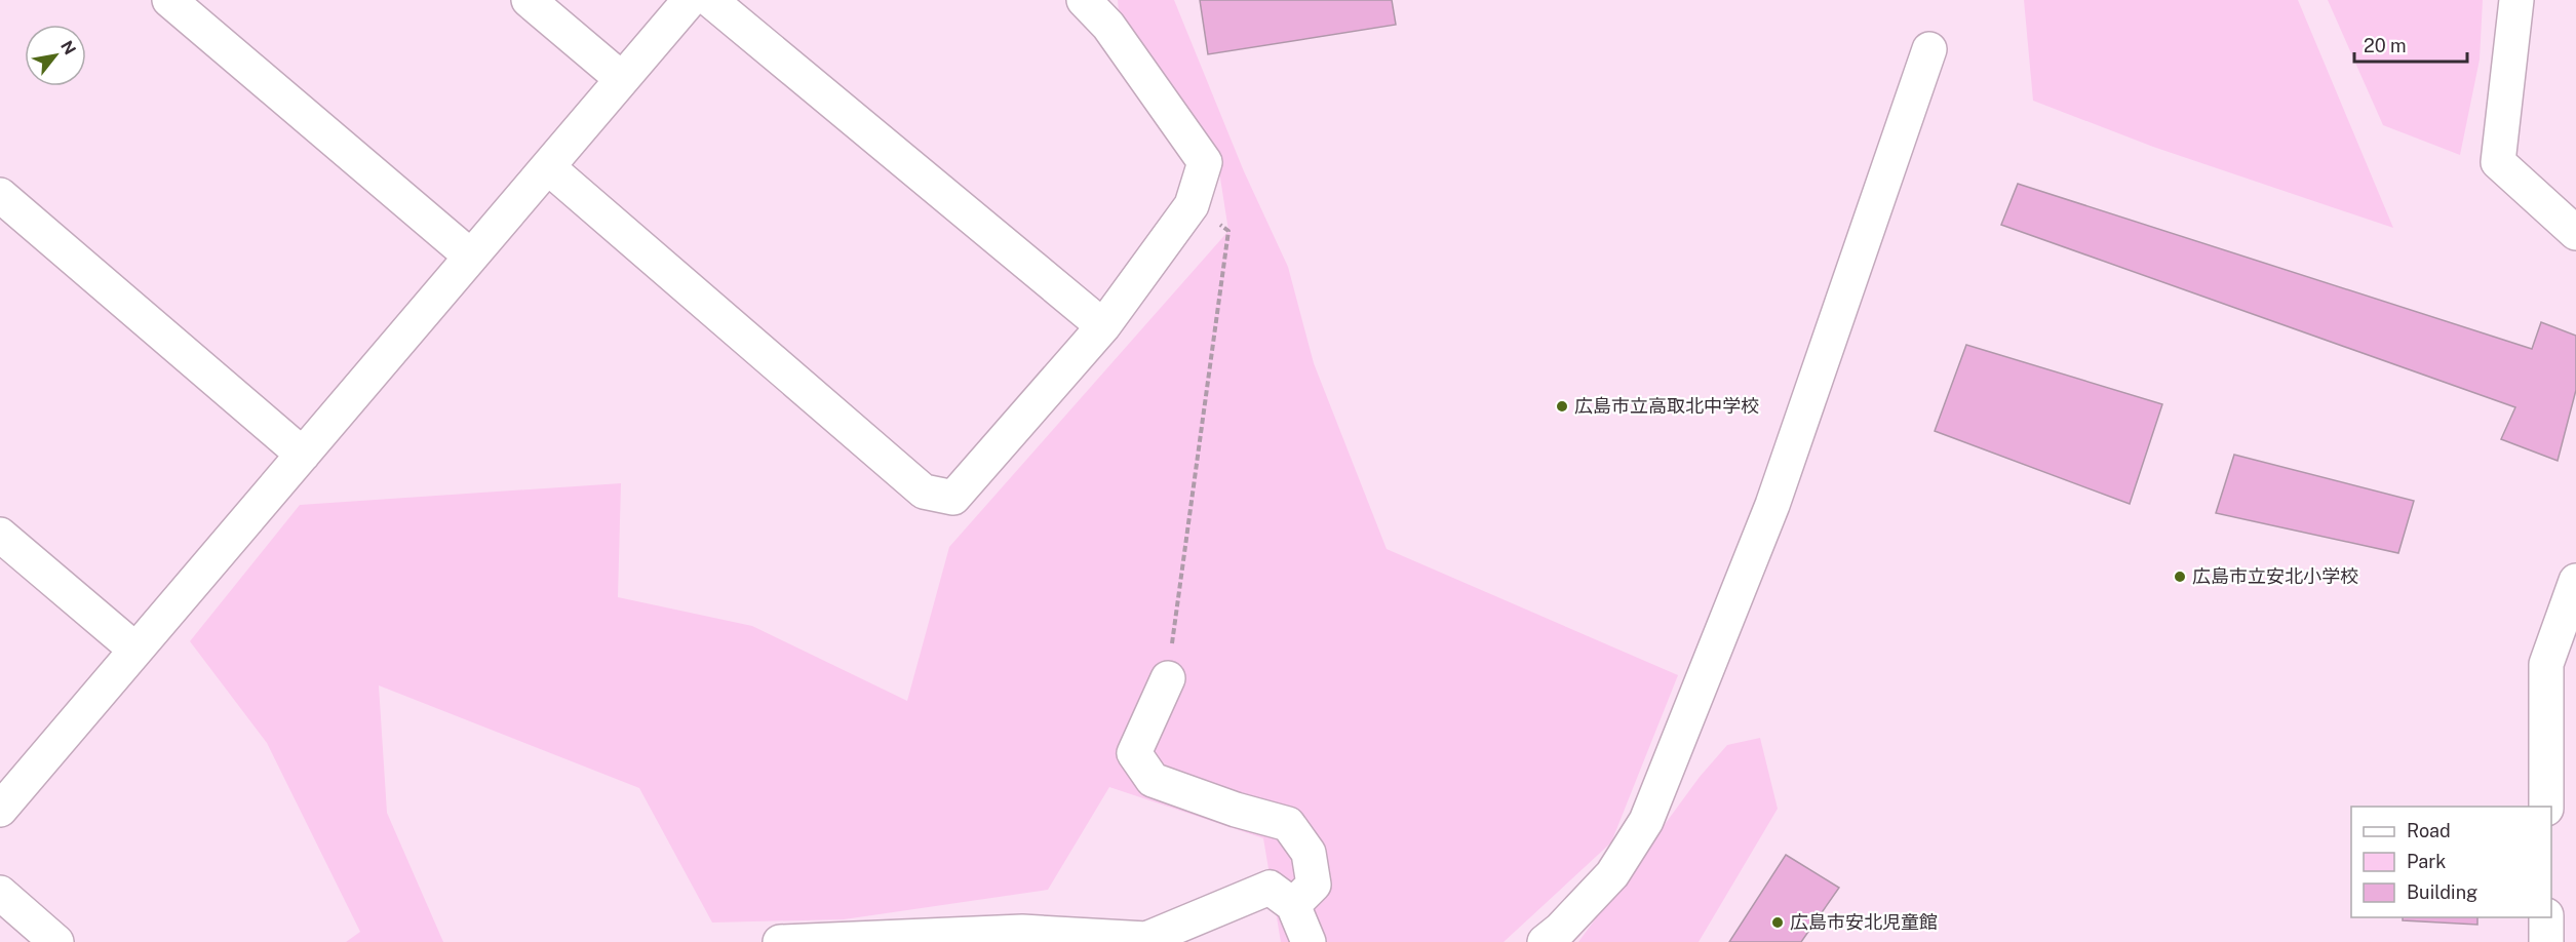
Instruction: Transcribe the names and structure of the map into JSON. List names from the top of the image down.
{
  "places": ["広島市立高取北中学校", "広島市立安北小学校", "広島市安北児童館"],
  "legend": ["Road", "Park", "Building"],
  "scale_bar": "20 m",
  "north": "top right"
}
